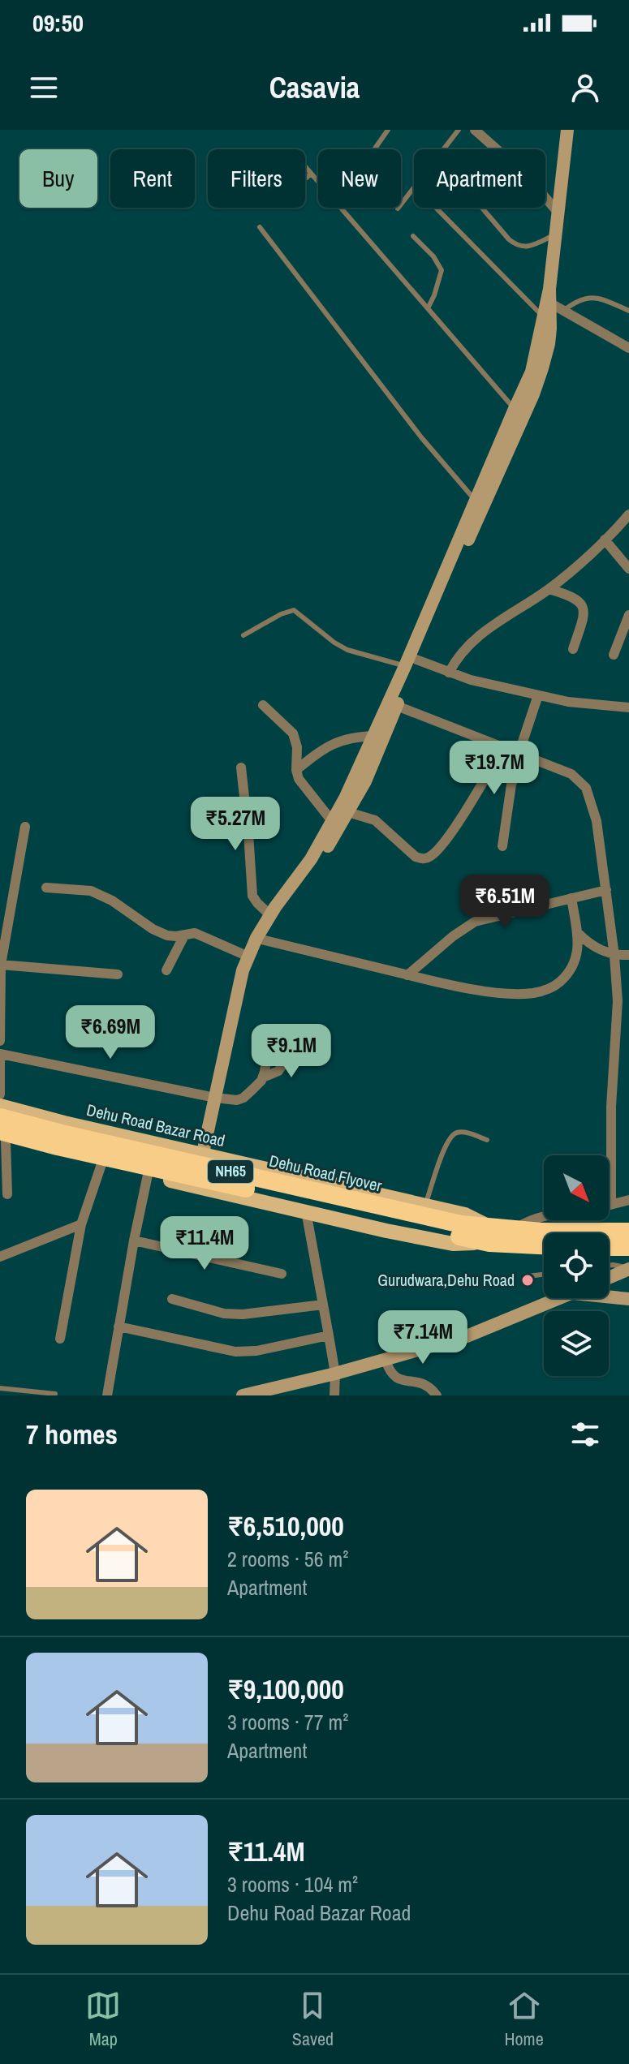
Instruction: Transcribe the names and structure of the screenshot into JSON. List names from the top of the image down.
{
  "streets": {
    "highway": ["NH65", "Dehu Road Flyover"],
    "main road": ["Dehu Road Bazar Road"]
  },
  "crossings": [
    ["Dehu Road Bazar Road", "NH65"],
    ["Dehu Road Bazar Road", "Dehu Road Flyover"],
    ["NH65", "Dehu Road Flyover"]
  ],
  "places": ["Gurudwara,Dehu Road"],
  "north": "bottom right",
  "page": {
    "status": "09:50",
    "header": "Casavia",
    "chip": [
      "Buy",
      "Rent",
      "Filters",
      "New",
      "Apartment"
    ],
    "price": [
      "₹19.7M",
      "₹5.27M",
      "₹6.51M",
      "₹6.69M",
      "₹9.1M",
      "₹11.4M",
      "₹7.14M"
    ],
    "heading": "7 homes",
    "list": [
      {
        "name": "₹6,510,000",
        "note": "2 rooms · 56 m² · Apartment"
      },
      {
        "name": "₹9,100,000",
        "note": "3 rooms · 77 m² · Apartment"
      },
      {
        "name": "₹11.4M",
        "note": "3 rooms · 104 m² · Dehu Road Bazar Road"
      }
    ],
    "tabs": ["Map", "Saved", "Home"]
  }
}
